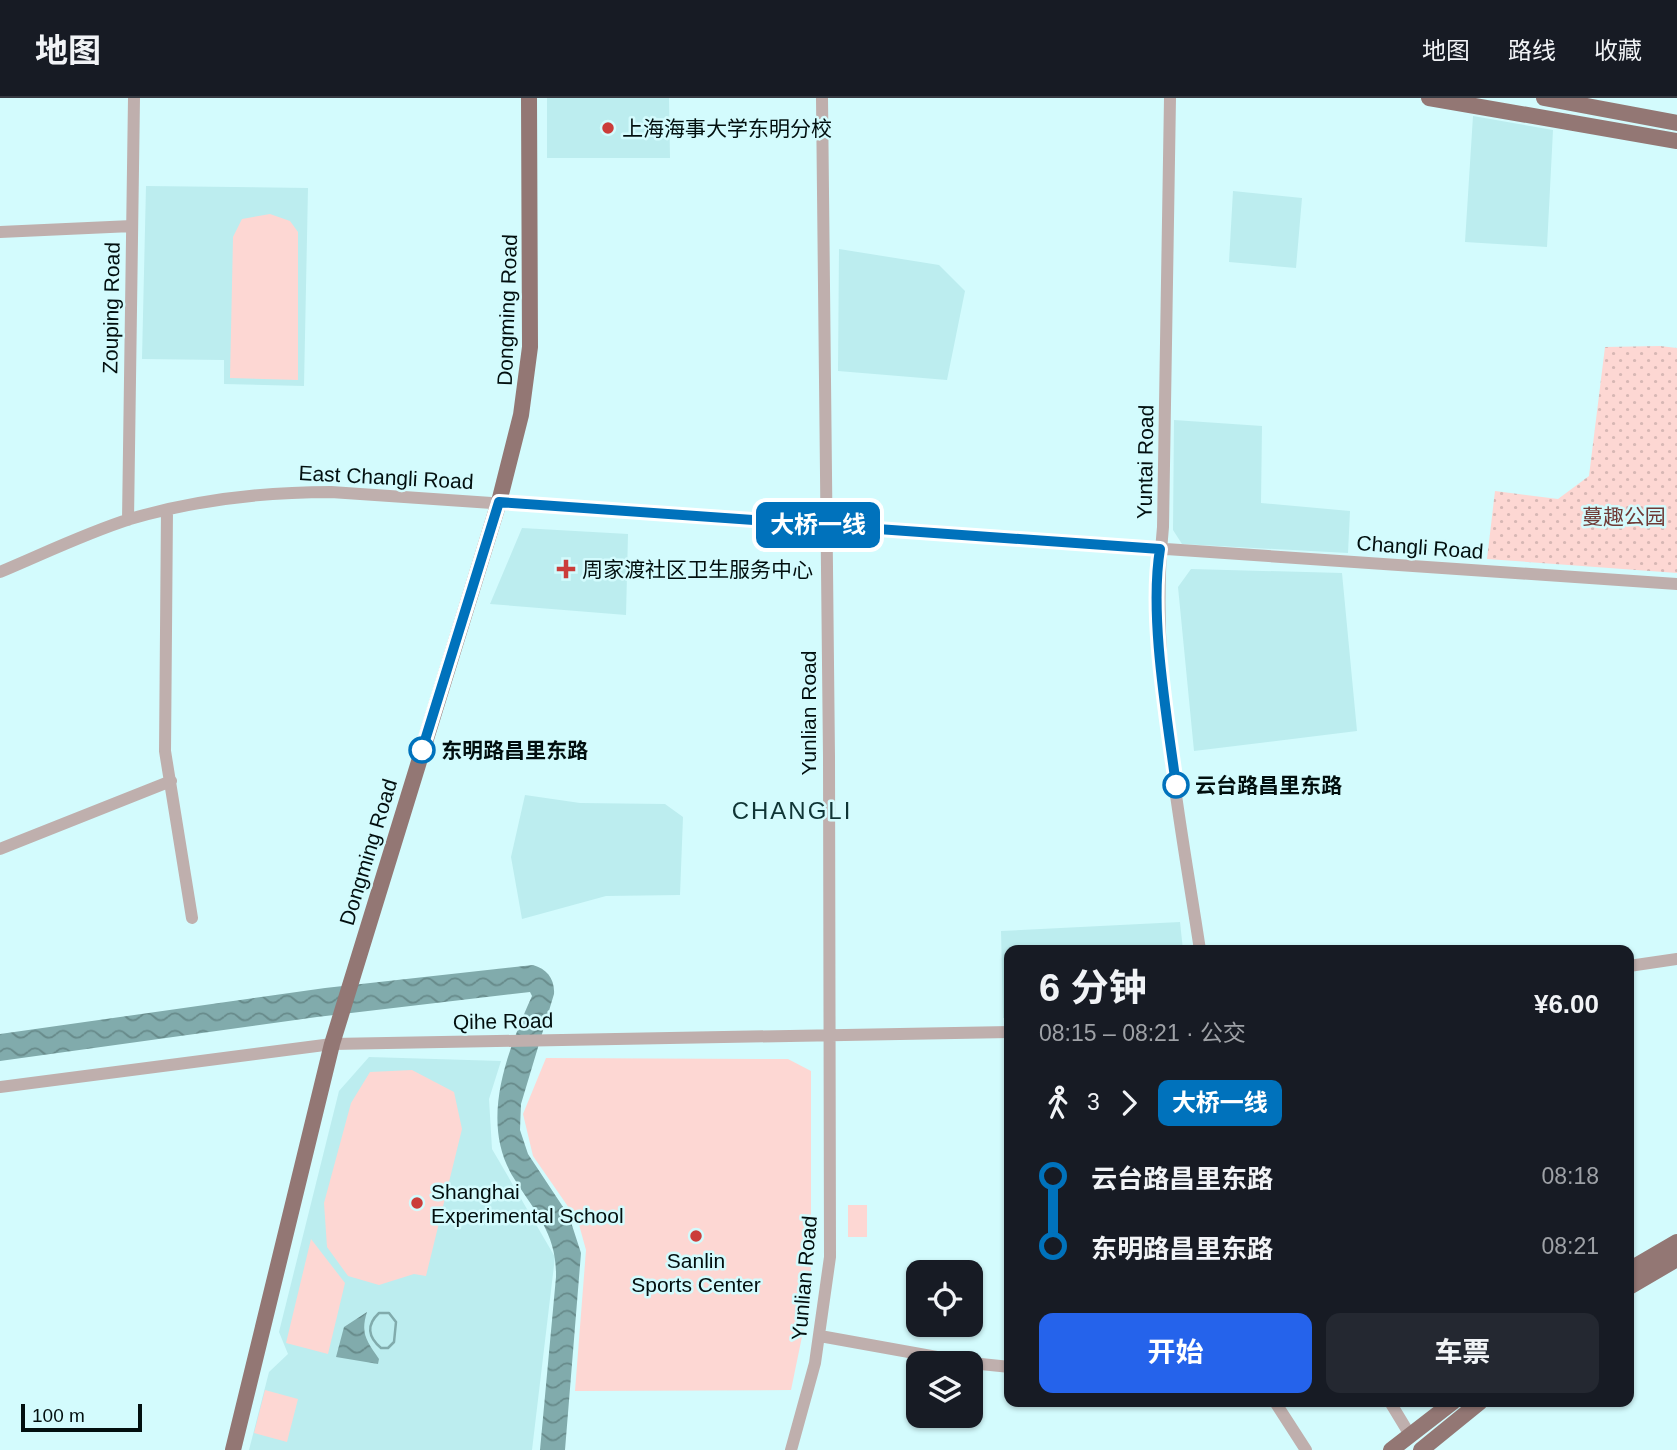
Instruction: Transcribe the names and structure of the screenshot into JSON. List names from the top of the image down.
{
  "streets": {
    "main road": ["Dongming Road"],
    "street": [
      "Zouping Road",
      "Yuntai Road",
      "East Changli Road",
      "Changli Road",
      "Yunlian Road",
      "Qihe Road"
    ]
  },
  "crossings": [
    ["Zouping Road", "East Changli Road"],
    ["Dongming Road", "East Changli Road"],
    ["Dongming Road", "Qihe Road"],
    ["Yuntai Road", "East Changli Road"],
    ["Yuntai Road", "Changli Road"],
    ["East Changli Road", "Changli Road"],
    ["East Changli Road", "Yunlian Road"],
    ["Yunlian Road", "Qihe Road"]
  ],
  "districts": ["CHANGLI"],
  "parks": ["蔓趣公园"],
  "places": {
    "other": [
      "上海海事大学东明分校",
      "东明路昌里东路",
      "云台路昌里东路",
      "Shanghai Experimental School",
      "Sanlin Sports Center"
    ],
    "health": ["周家渡社区卫生服务中心"]
  },
  "lines": ["bus line 大桥一线"],
  "scale_bar": "100 m",
  "page": {
    "header": "地图",
    "nav": ["地图", "路线", "收藏"],
    "on_map": "大桥一线",
    "heading": ["6 分钟", "08:15 – 08:21 · 公交", "¥6.00"],
    "legs": ["3", "大桥一线"],
    "list": [
      {
        "name": "云台路昌里东路",
        "value": "08:18"
      },
      {
        "name": "东明路昌里东路",
        "value": "08:21"
      }
    ],
    "buttons": ["开始", "车票"],
    "scale": "100 m"
  }
}
